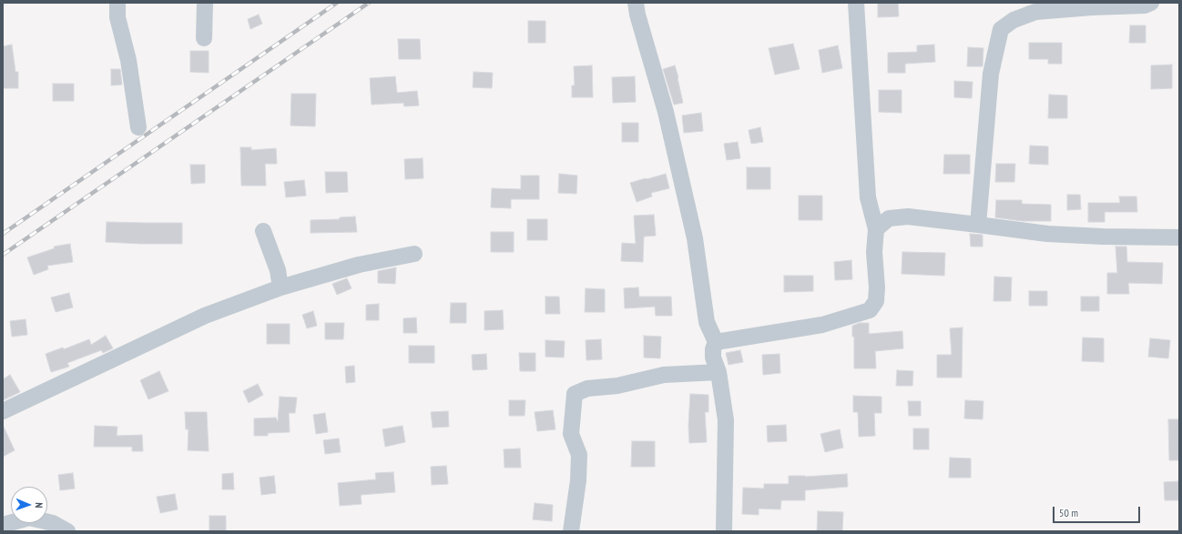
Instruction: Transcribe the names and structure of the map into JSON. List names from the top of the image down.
{
  "scale_bar": "50 m",
  "north": "right"
}
